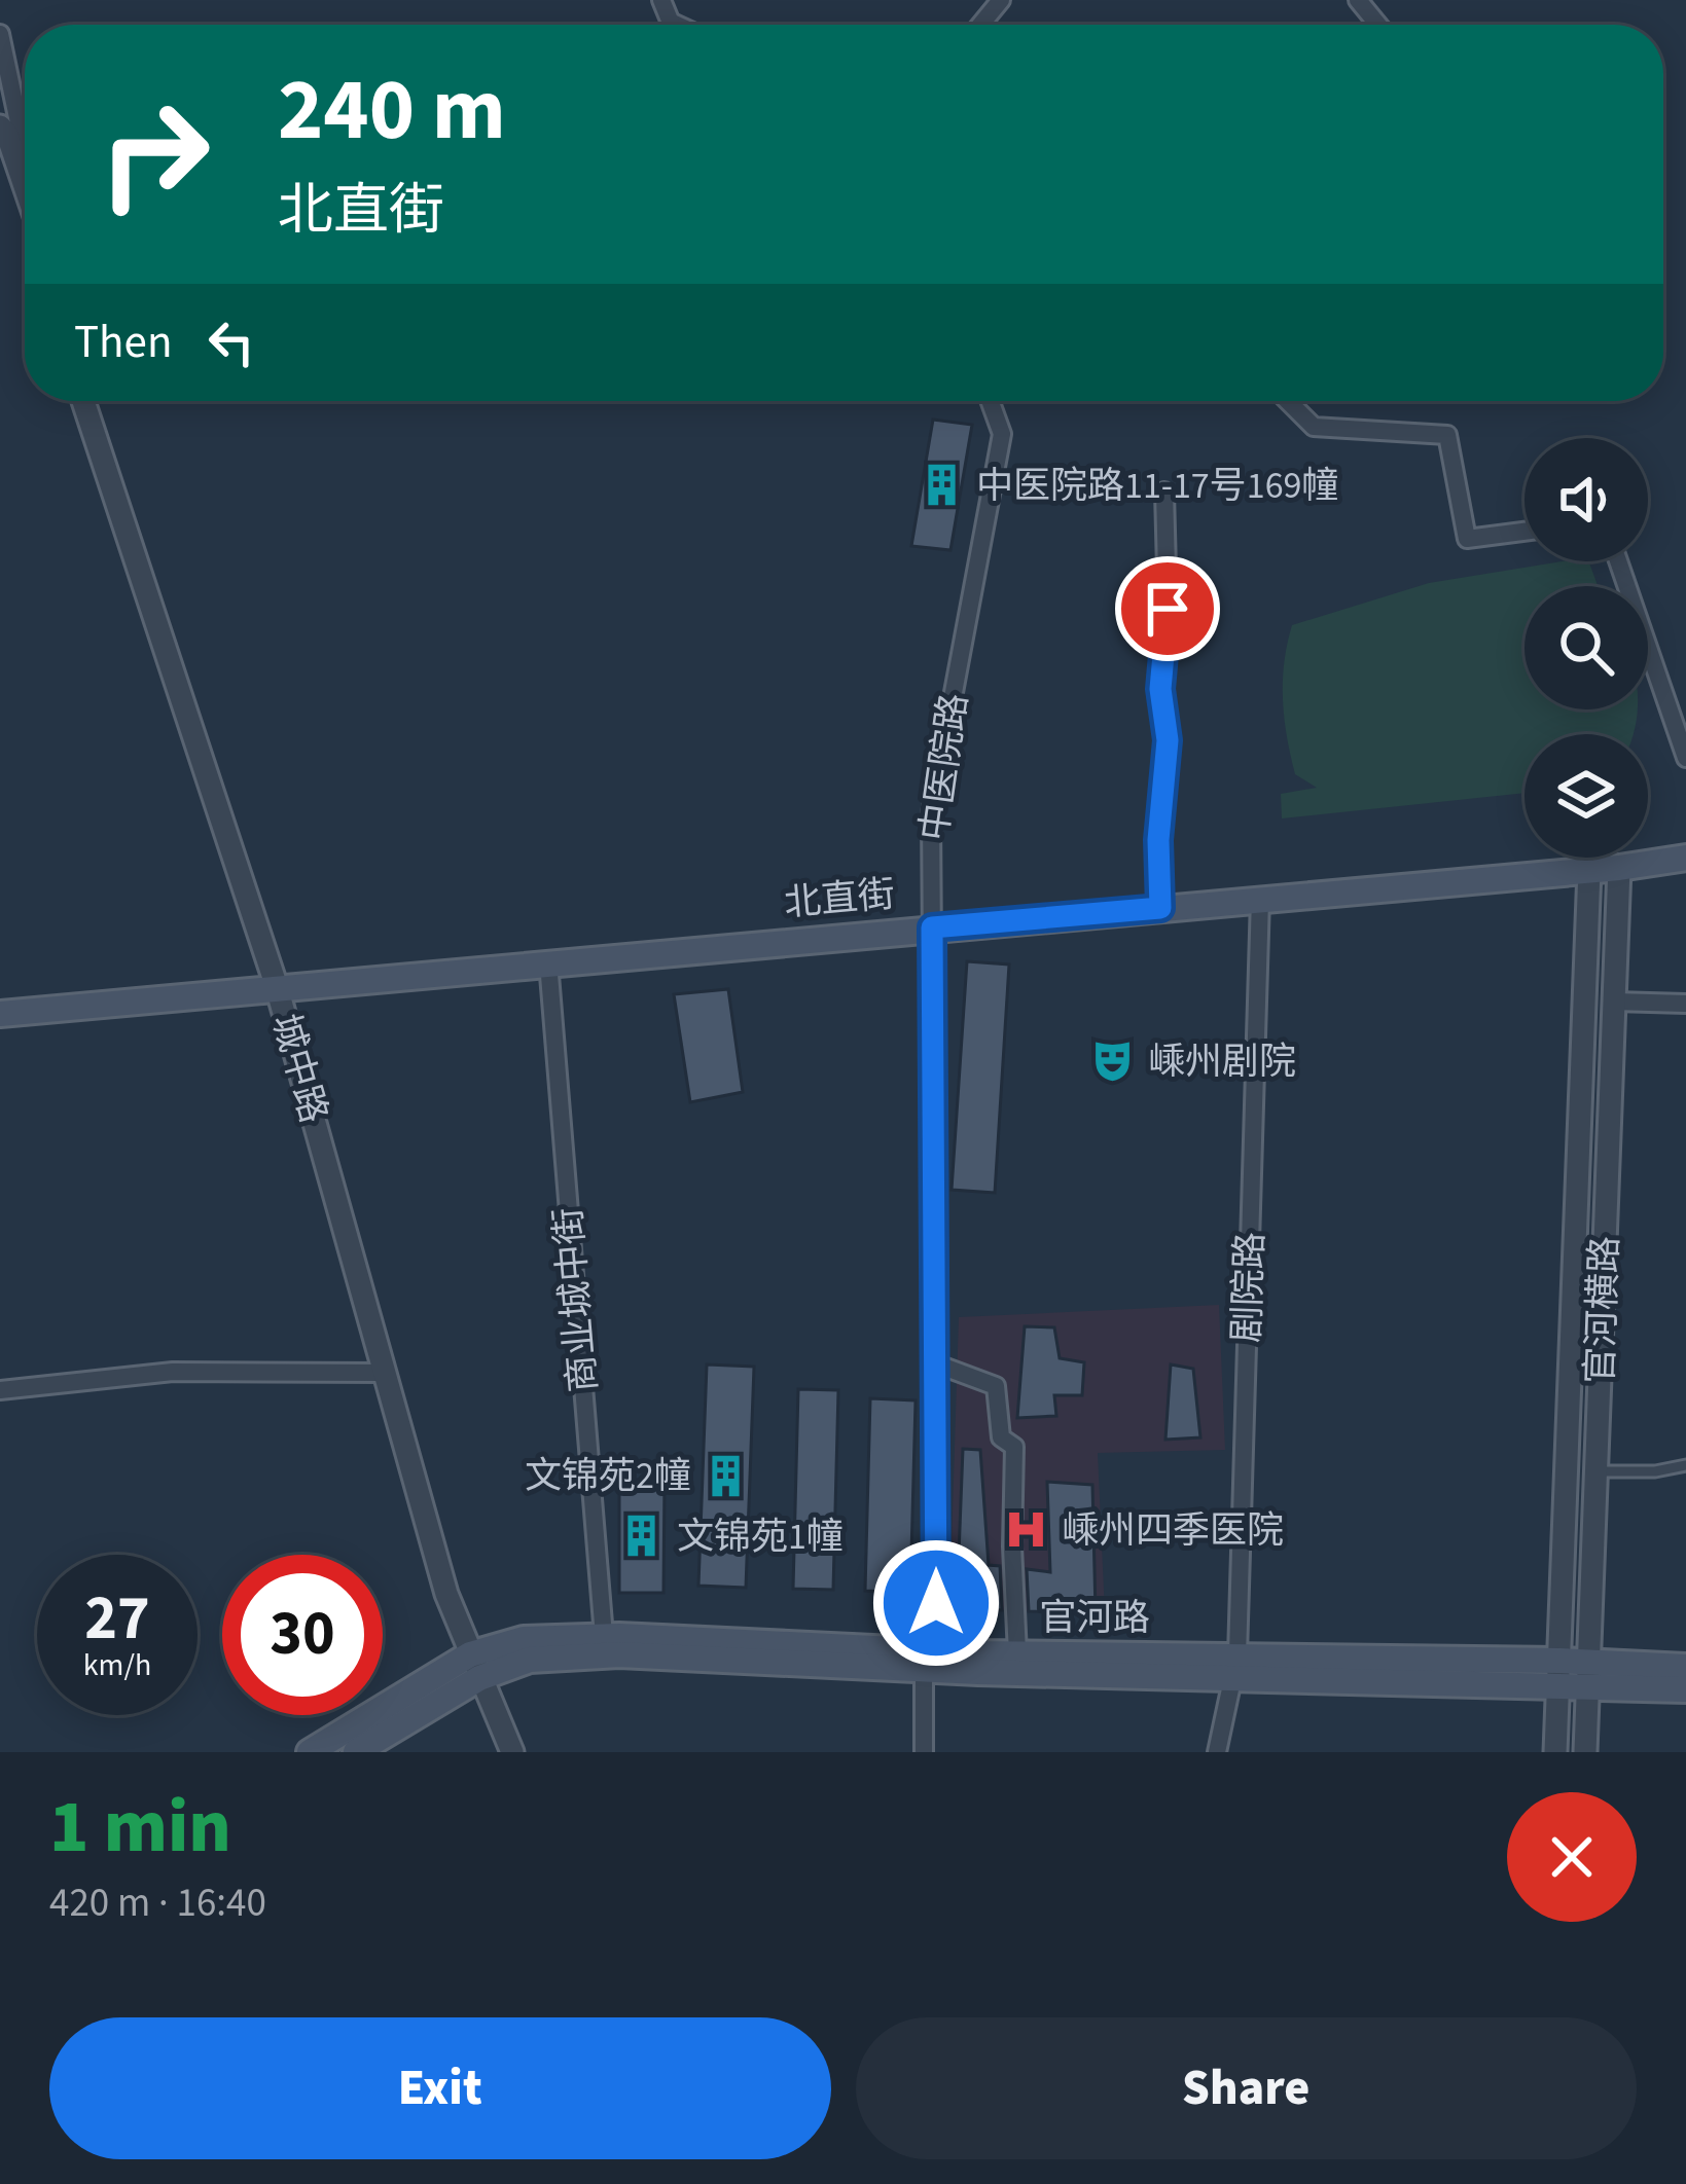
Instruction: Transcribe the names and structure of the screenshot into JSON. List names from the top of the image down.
{
  "streets": {
    "main road": ["北直街", "官河路"],
    "street": [
      "中医院路",
      "城中路",
      "剧院路",
      "商业城中街",
      "官河横路"
    ]
  },
  "crossings": [
    ["中医院路", "北直街"],
    ["中医院路", "官河路"],
    ["北直街", "城中路"],
    ["北直街", "剧院路"],
    ["北直街", "商业城中街"],
    ["北直街", "官河横路"],
    ["城中路", "官河路"],
    ["剧院路", "官河路"],
    ["商业城中街", "官河路"],
    ["官河横路", "官河路"]
  ],
  "places": {
    "building": ["中医院路11-17号169幢", "文锦苑2幢", "文锦苑1幢"],
    "theatre": ["嵊州剧院"],
    "hospital": ["嵊州四季医院"]
  },
  "page": {
    "turn": ["240 m", "北直街"],
    "then": "Then",
    "speed": "27 km/h",
    "limit": "30",
    "heading": ["1 min", "420 m · 16:40"],
    "buttons": ["Exit", "Share"]
  }
}
